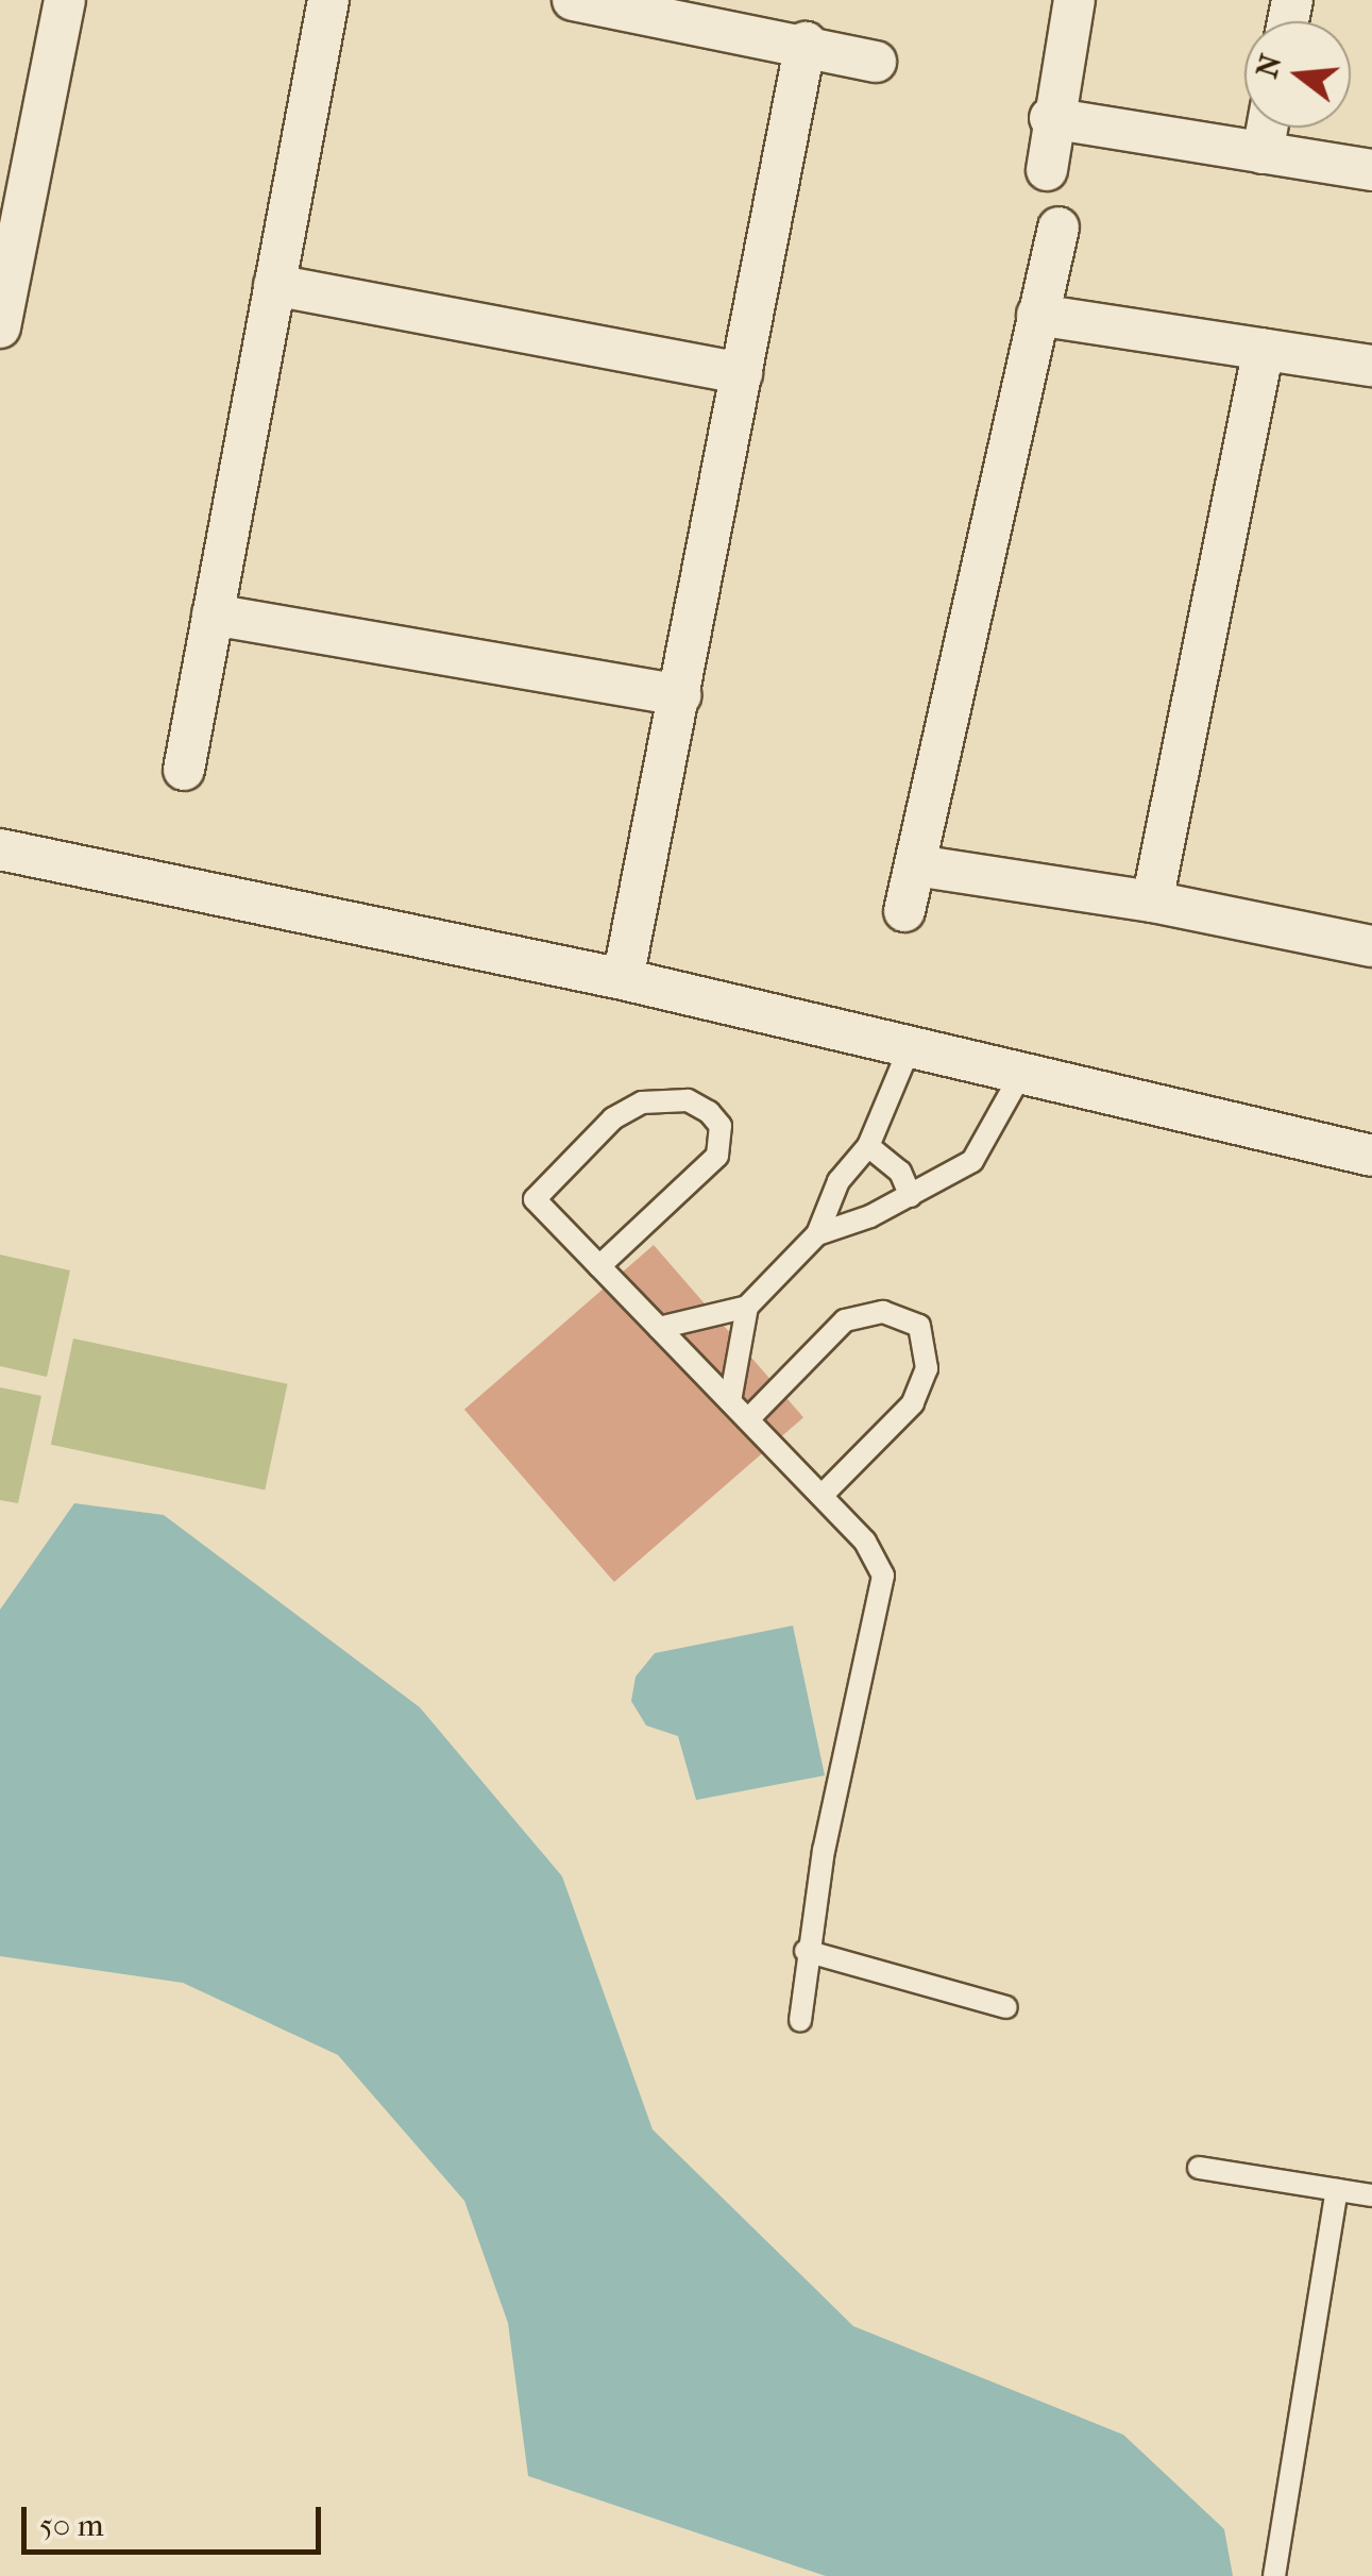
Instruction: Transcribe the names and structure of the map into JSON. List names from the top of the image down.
{
  "scale_bar": "50 m",
  "north": "left"
}
